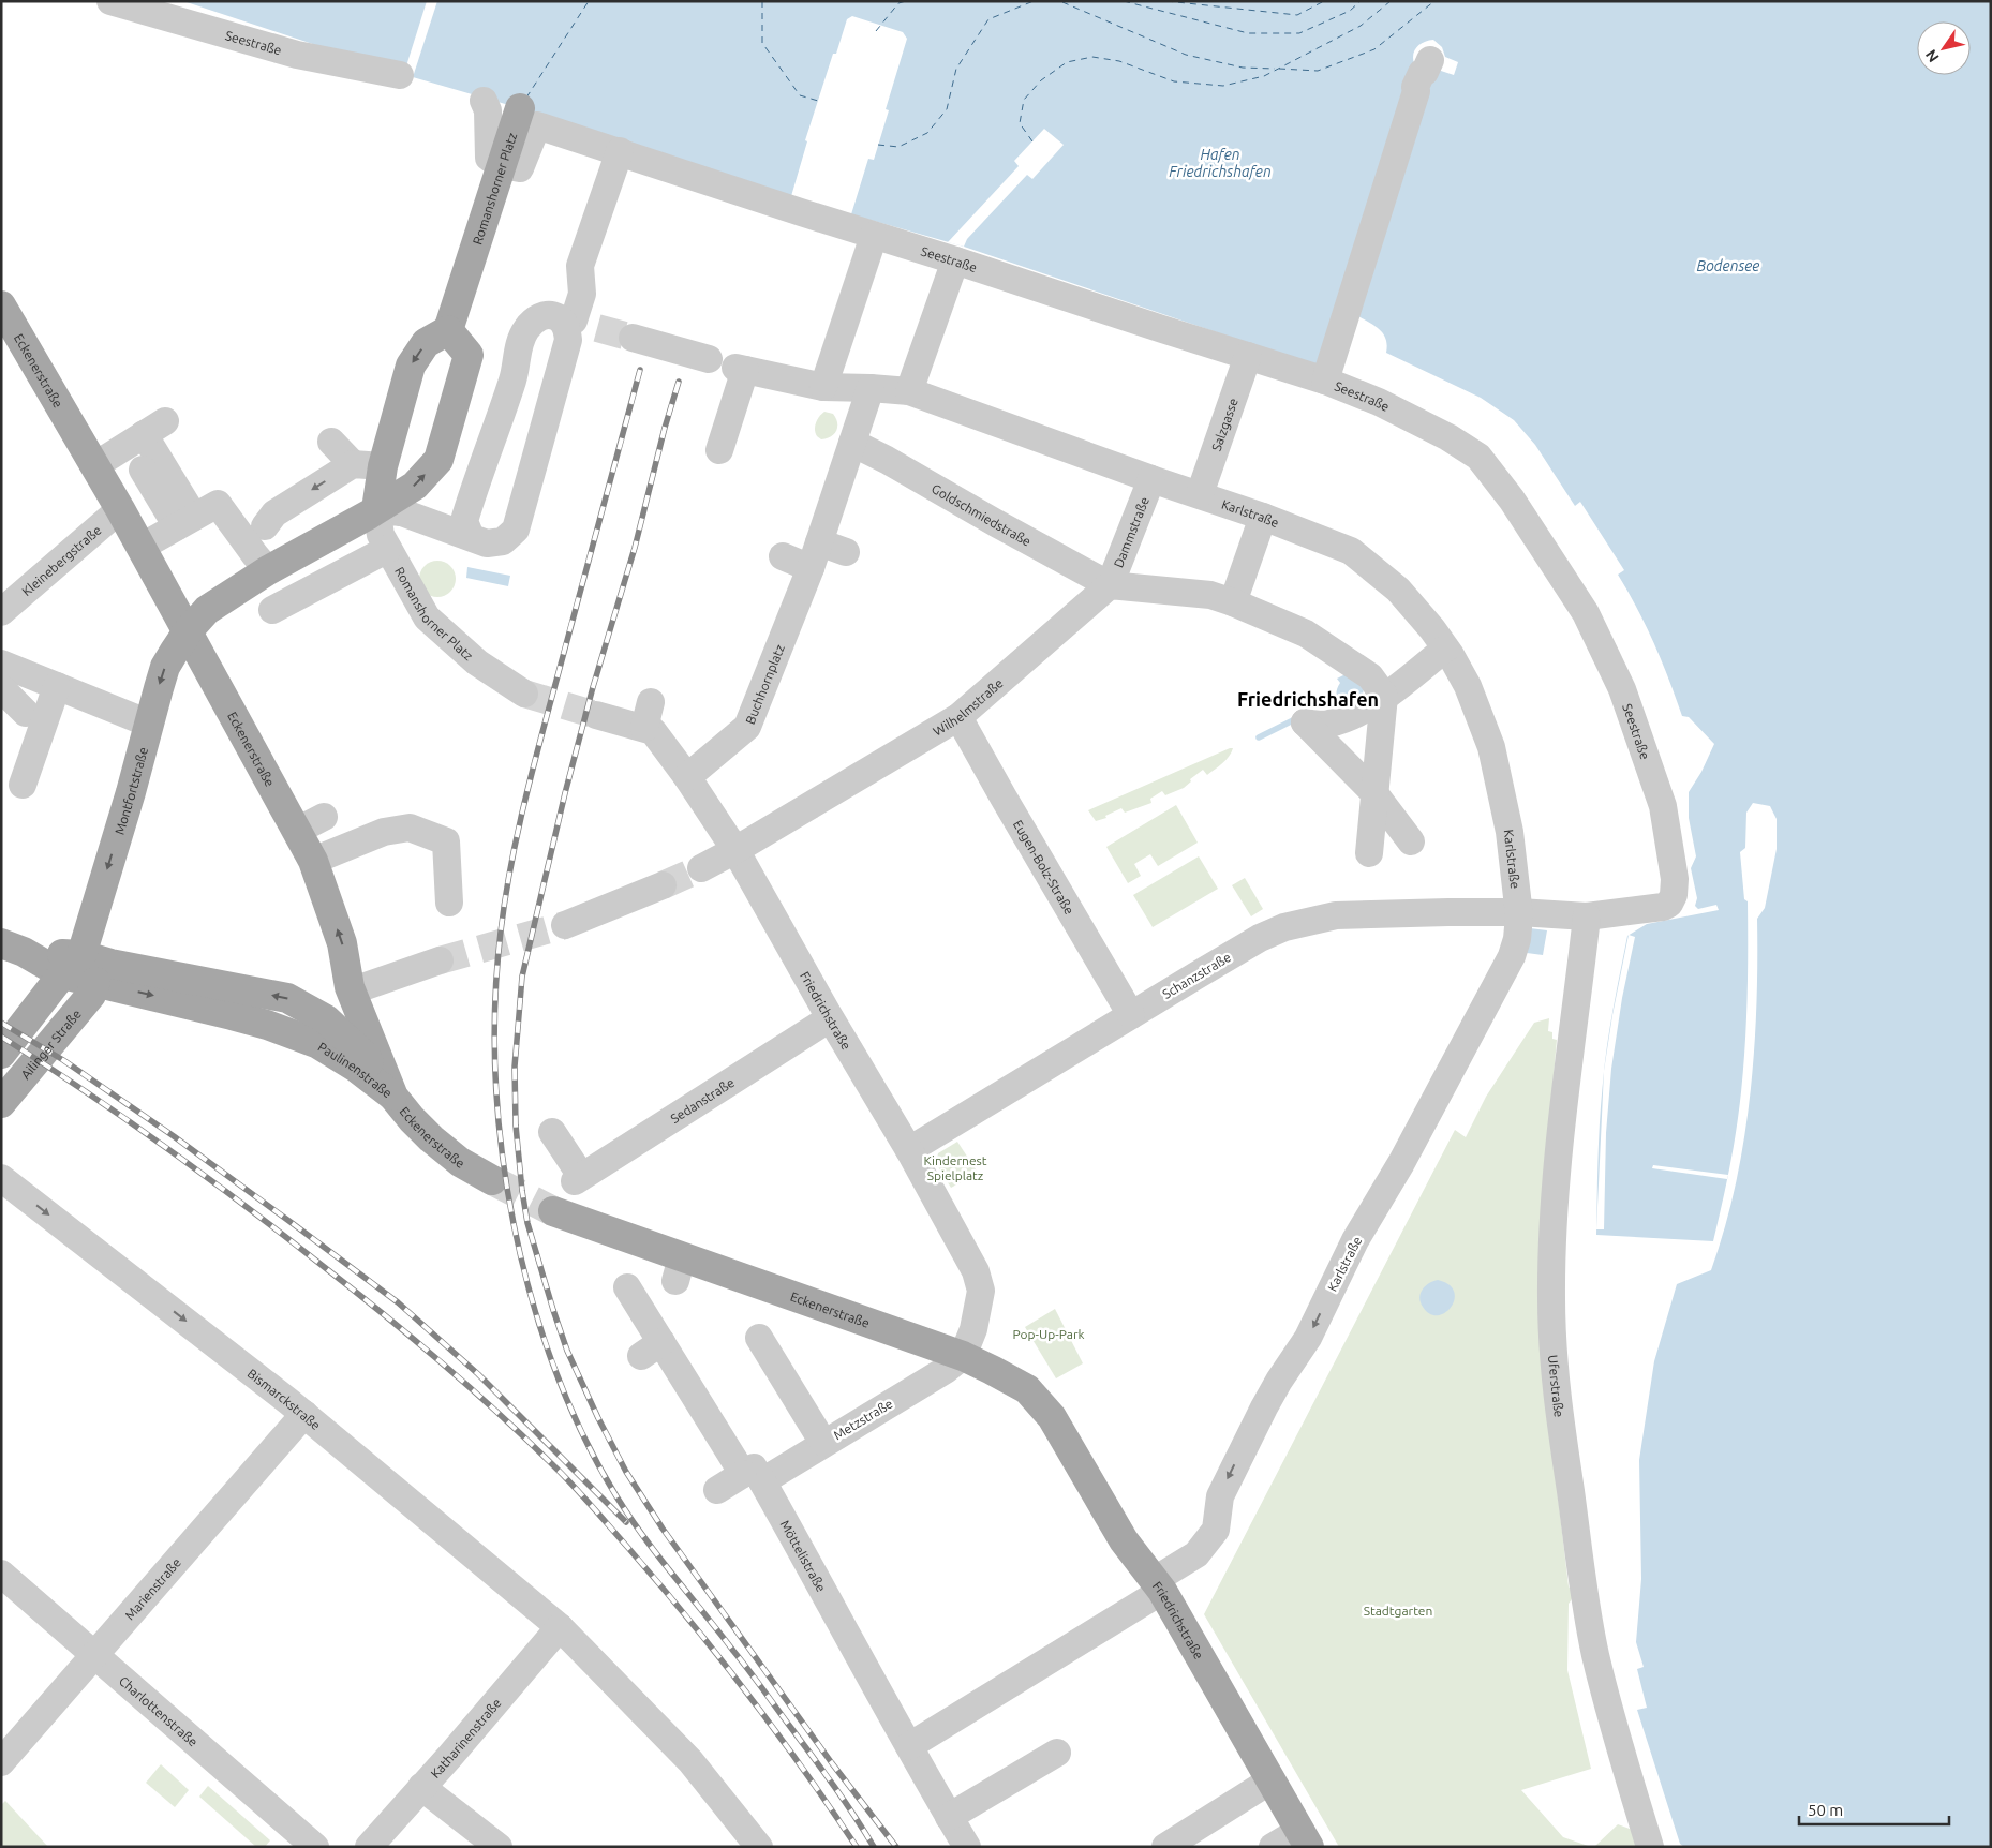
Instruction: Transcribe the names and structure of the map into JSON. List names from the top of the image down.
{
  "streets": {
    "main road": [
      "Romanshorner Platz",
      "Eckenerstraße",
      "Montfortstraße",
      "Friedrichstraße",
      "Ailinger Straße",
      "Paulinenstraße"
    ],
    "street": [
      "Seestraße",
      "Salzgasse",
      "Karlstraße",
      "Goldschmiedstraße",
      "Dammstraße",
      "Kleinebergstraße",
      "Buchhornplatz",
      "Wilhelmstraße",
      "Eugen-Bolz-Straße",
      "Schanzstraße",
      "Sedanstraße",
      "Uferstraße",
      "Bismarckstraße",
      "Metzstraße",
      "Möttelistraße",
      "Marienstraße",
      "Charlottenstraße",
      "Katharinenstraße"
    ]
  },
  "crossings": [
    ["Seestraße", "Romanshorner Platz"],
    ["Seestraße", "Salzgasse"],
    ["Seestraße", "Karlstraße"],
    ["Seestraße", "Schanzstraße"],
    ["Seestraße", "Uferstraße"],
    ["Eckenerstraße", "Kleinebergstraße"],
    ["Eckenerstraße", "Montfortstraße"],
    ["Eckenerstraße", "Friedrichstraße"],
    ["Eckenerstraße", "Paulinenstraße"],
    ["Eckenerstraße", "Metzstraße"],
    ["Salzgasse", "Karlstraße"],
    ["Karlstraße", "Dammstraße"],
    ["Karlstraße", "Schanzstraße"],
    ["Karlstraße", "Friedrichstraße"],
    ["Karlstraße", "Möttelistraße"],
    ["Goldschmiedstraße", "Dammstraße"],
    ["Goldschmiedstraße", "Buchhornplatz"],
    ["Goldschmiedstraße", "Wilhelmstraße"],
    ["Dammstraße", "Wilhelmstraße"],
    ["Buchhornplatz", "Friedrichstraße"],
    ["Wilhelmstraße", "Eugen-Bolz-Straße"],
    ["Wilhelmstraße", "Friedrichstraße"],
    ["Montfortstraße", "Paulinenstraße"],
    ["Eugen-Bolz-Straße", "Schanzstraße"],
    ["Schanzstraße", "Friedrichstraße"],
    ["Friedrichstraße", "Sedanstraße"],
    ["Friedrichstraße", "Metzstraße"],
    ["Ailinger Straße", "Paulinenstraße"],
    ["Bismarckstraße", "Marienstraße"],
    ["Bismarckstraße", "Katharinenstraße"],
    ["Metzstraße", "Möttelistraße"],
    ["Marienstraße", "Charlottenstraße"]
  ],
  "one_way": ["Karlstraße", "Montfortstraße", "Bismarckstraße"],
  "districts": ["Friedrichshafen"],
  "water": ["Hafen Friedrichshafen", "Bodensee"],
  "parks": ["Kindernest Spielplatz", "Pop-Up-Park", "Stadtgarten"],
  "scale_bar": "50 m",
  "north": "bottom left"
}
